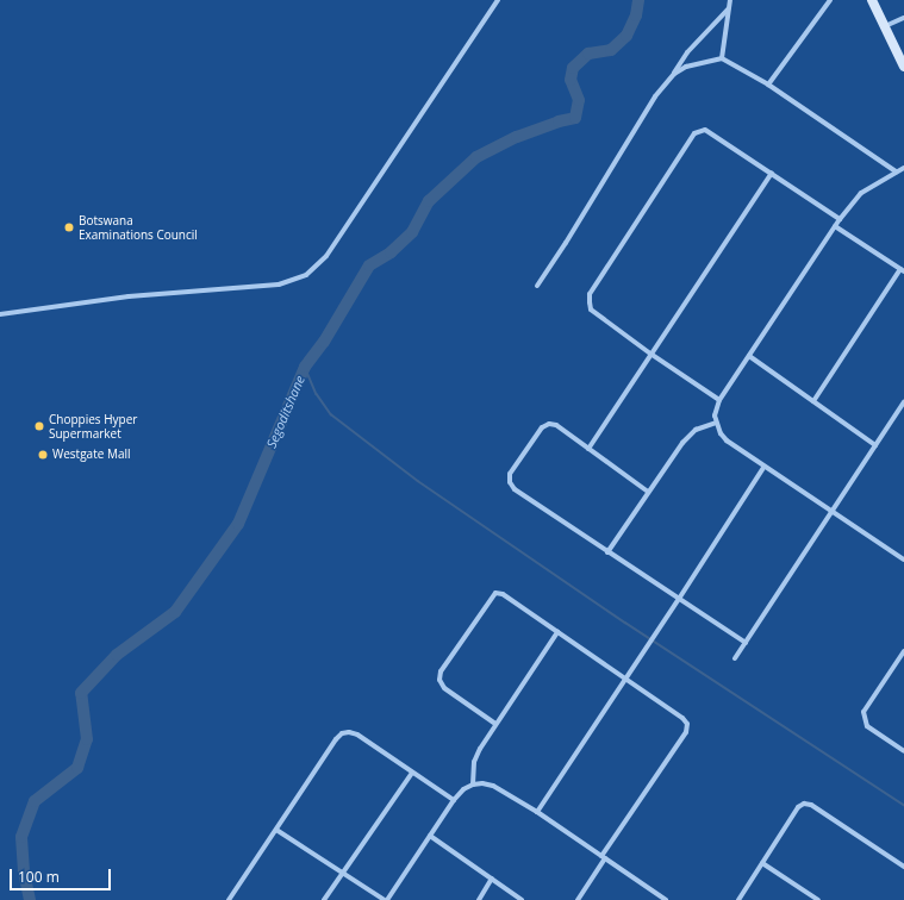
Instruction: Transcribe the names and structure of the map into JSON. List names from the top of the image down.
{
  "water": ["Segoditshane"],
  "places": ["Botswana Examinations Council", "Choppies Hyper Supermarket", "Westgate Mall"],
  "scale_bar": "100 m"
}
